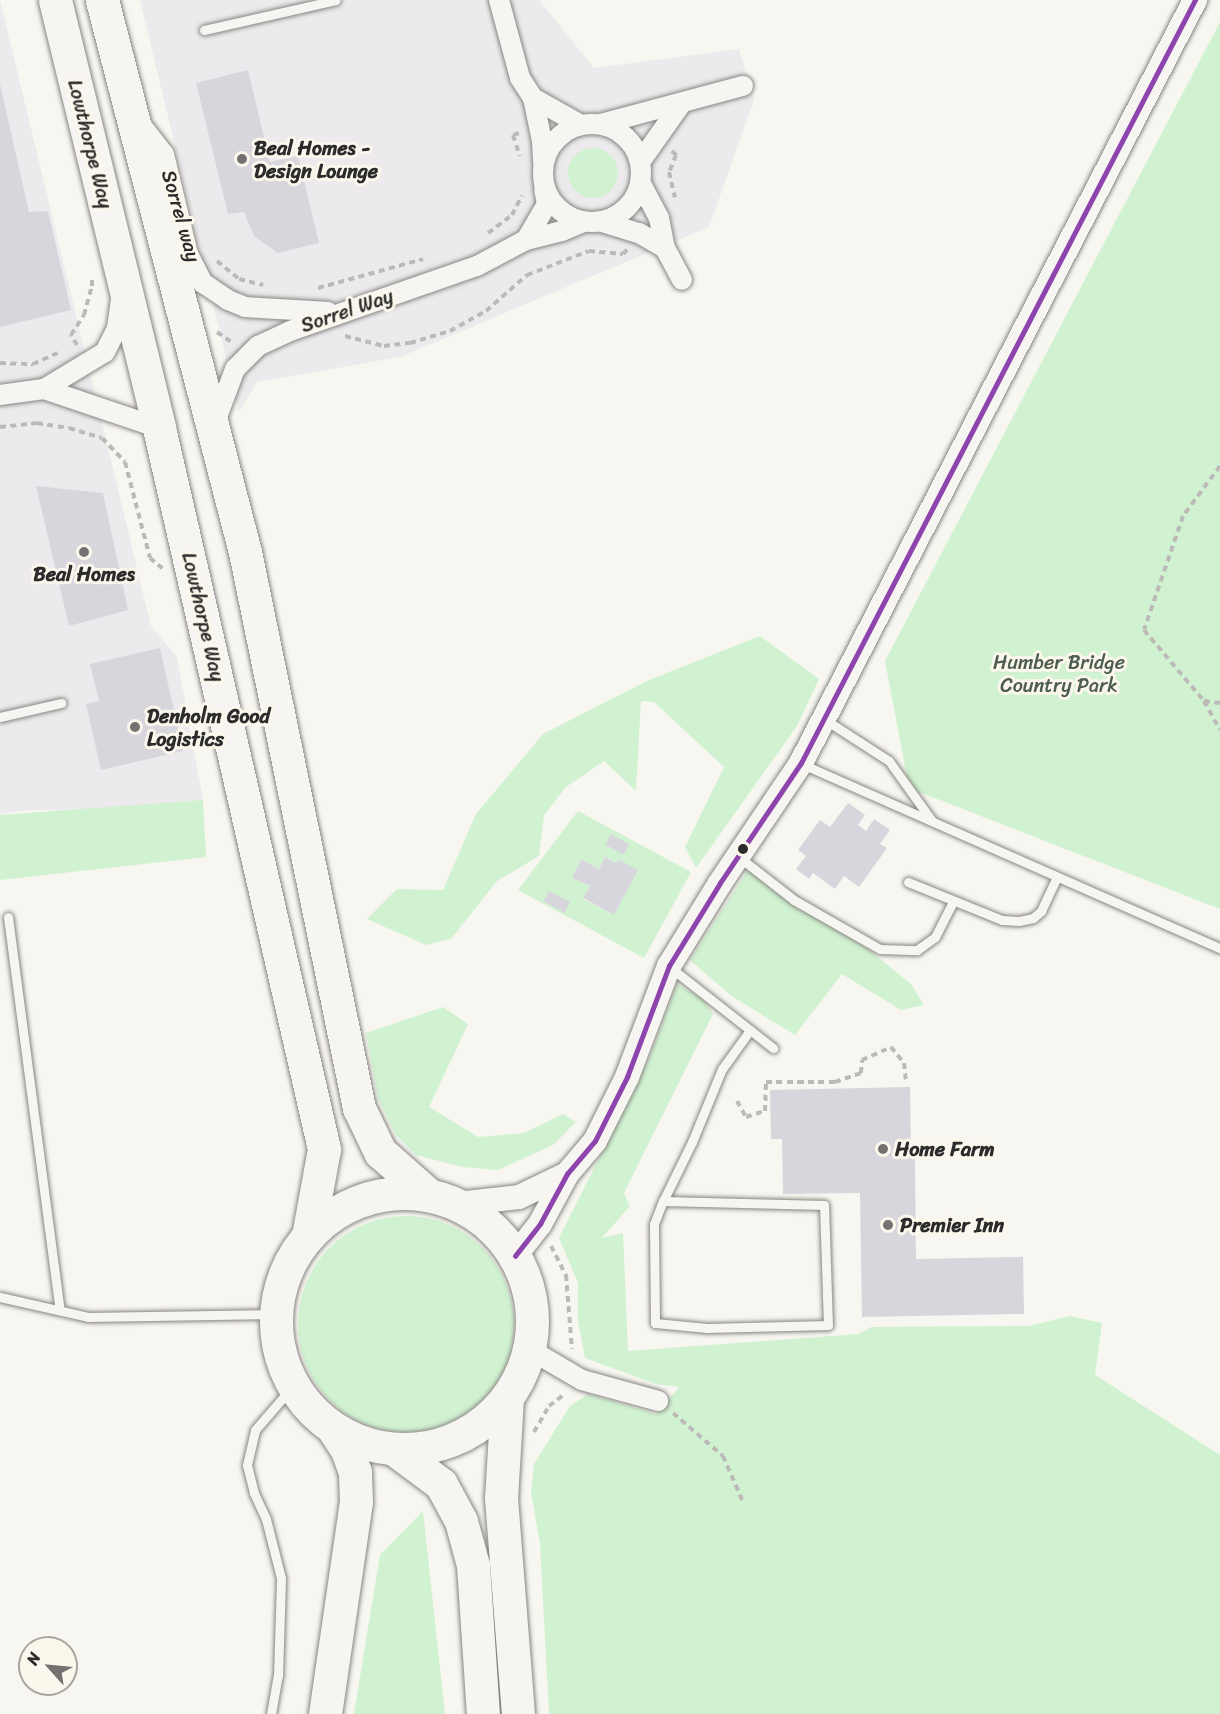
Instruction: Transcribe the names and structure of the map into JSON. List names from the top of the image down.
{
  "streets": {
    "highway": ["Lowthorpe Way"],
    "street": ["Sorrel way", "Sorrel Way"]
  },
  "crossings": [
    ["Sorrel way", "Sorrel Way"]
  ],
  "parks": ["Humber Bridge Country Park"],
  "places": [
    "Beal Homes - Design Lounge",
    "Beal Homes",
    "Denholm Good Logistics",
    "Home Farm",
    "Premier Inn"
  ],
  "north": "top left"
}
